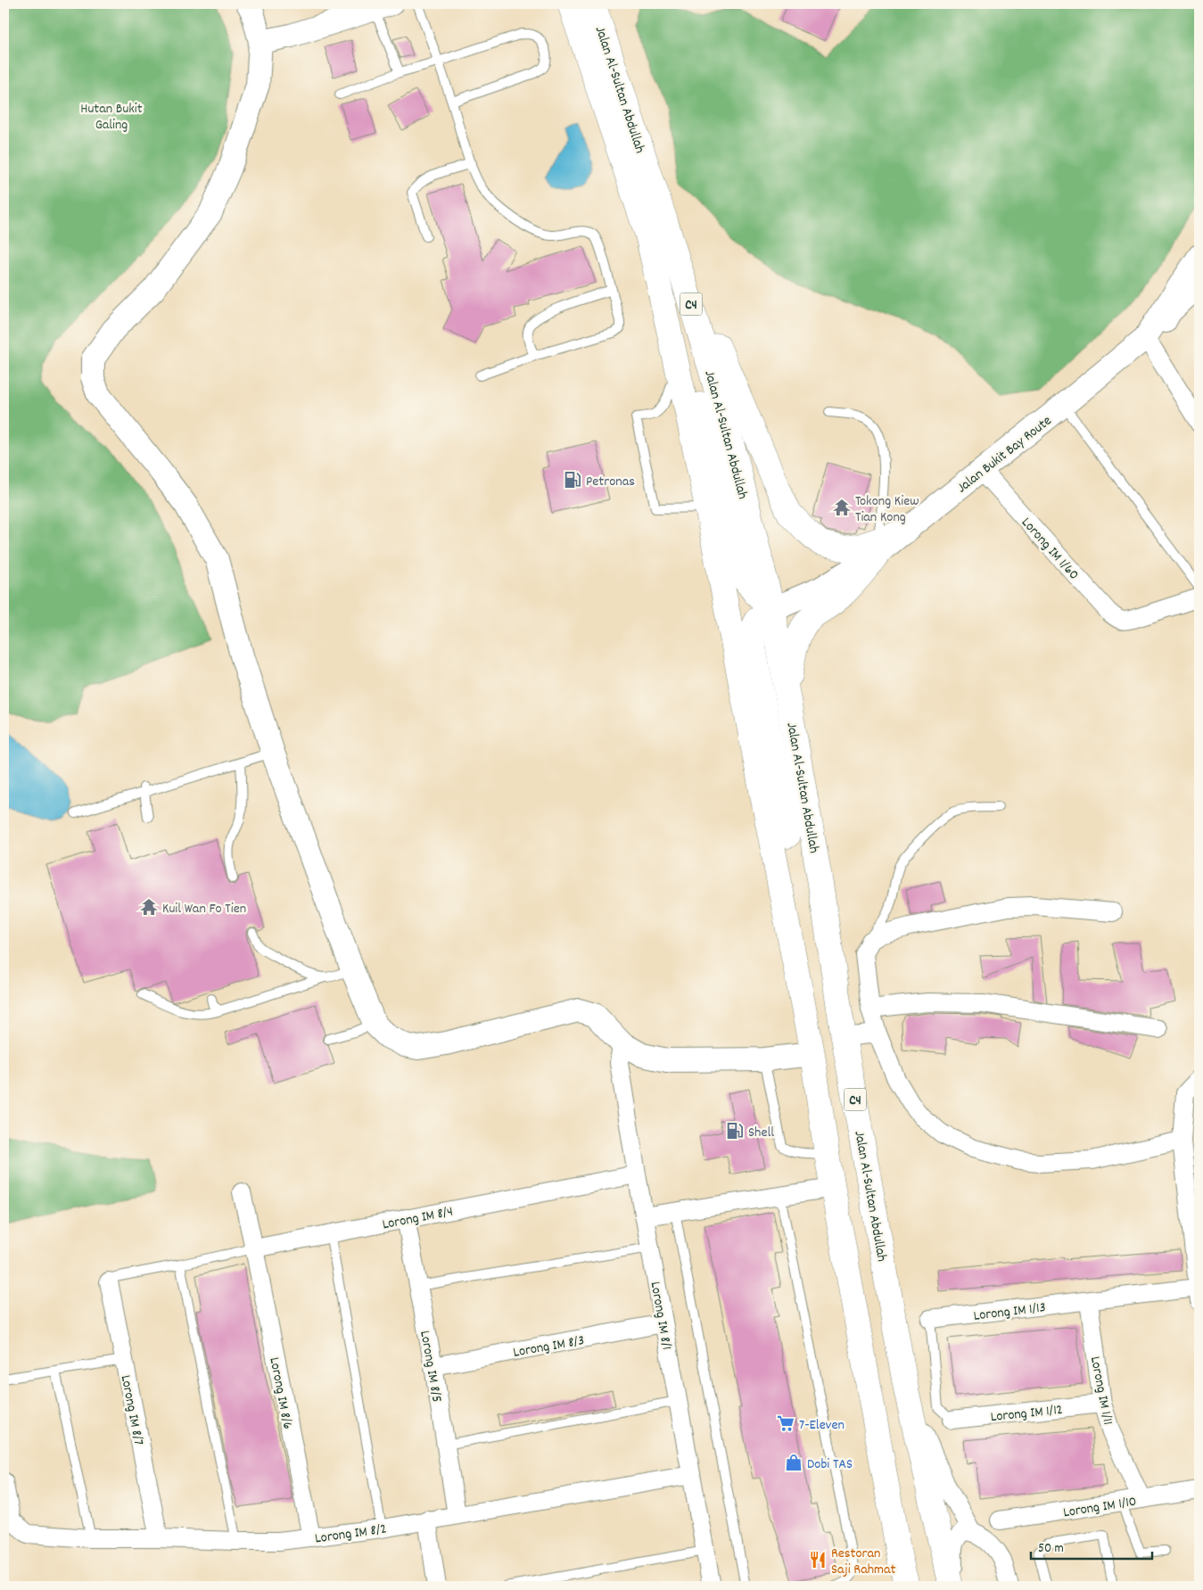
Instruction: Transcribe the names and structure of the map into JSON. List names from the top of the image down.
{
  "streets": {
    "main road": ["Jalan Al-Sultan Abdullah", "C4"],
    "street": [
      "Jalan Bukit Bay Route",
      "Lorong IM 1/60",
      "Lorong IM 8/4",
      "Lorong IM 1/13",
      "Lorong IM 8/1",
      "Lorong IM 8/3",
      "Lorong IM 8/5",
      "Lorong IM 1/11",
      "Lorong IM 8/6",
      "Lorong IM 8/7",
      "Lorong IM 1/12",
      "Lorong IM 1/10",
      "Lorong IM 8/2"
    ]
  },
  "crossings": [
    ["Jalan Bukit Bay Route", "Lorong IM 1/60"],
    ["Lorong IM 8/4", "Lorong IM 8/1"],
    ["Lorong IM 8/4", "Lorong IM 8/5"],
    ["Lorong IM 8/4", "Lorong IM 8/6"],
    ["Lorong IM 1/13", "Lorong IM 1/11"],
    ["Lorong IM 8/1", "Lorong IM 8/3"],
    ["Lorong IM 8/1", "Lorong IM 8/2"],
    ["Lorong IM 8/3", "Lorong IM 8/5"],
    ["Lorong IM 8/5", "Lorong IM 8/2"],
    ["Lorong IM 1/11", "Lorong IM 1/12"],
    ["Lorong IM 1/11", "Lorong IM 1/10"],
    ["Lorong IM 8/6", "Lorong IM 8/2"],
    ["Lorong IM 8/7", "Lorong IM 8/2"]
  ],
  "parks": ["Hutan Bukit Galing"],
  "places": {
    "fuel station": ["Petronas", "Shell"],
    "temple": ["Tokong Kiew Tian Kong", "Kuil Wan Fo Tien"],
    "supermarket": ["7-Eleven"],
    "shop": ["Dobi TAS"],
    "restaurant": ["Restoran Saji Rahmat"]
  },
  "scale_bar": "50 m"
}
